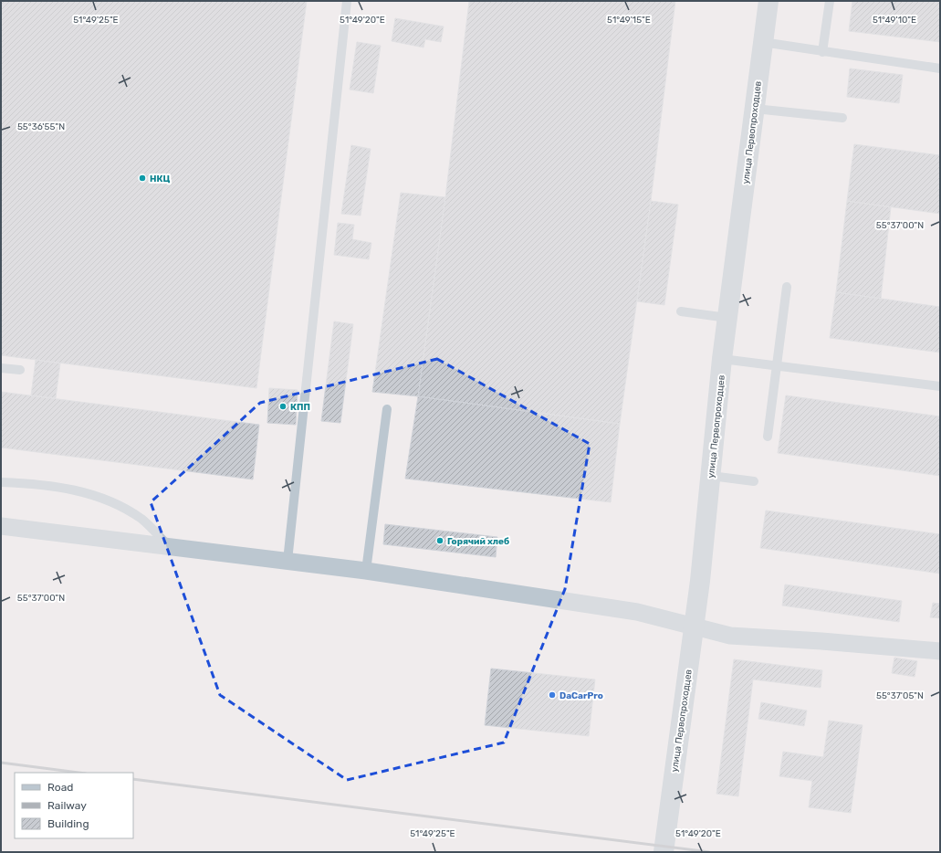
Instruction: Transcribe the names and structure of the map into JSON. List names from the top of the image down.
{
  "streets": {
    "street": ["улица Первопроходцев"]
  },
  "places": [
    "НКЦ",
    "КПП",
    "Горячий хлеб",
    "DaCarPro"
  ],
  "legend": ["Road", "Railway", "Building"],
  "coordinates": [
    "51°49'25\"E",
    "51°49'20\"E",
    "51°49'15\"E",
    "51°49'10\"E",
    "55°36'55\"N",
    "55°37'00\"N",
    "55°37'05\"N"
  ]
}
